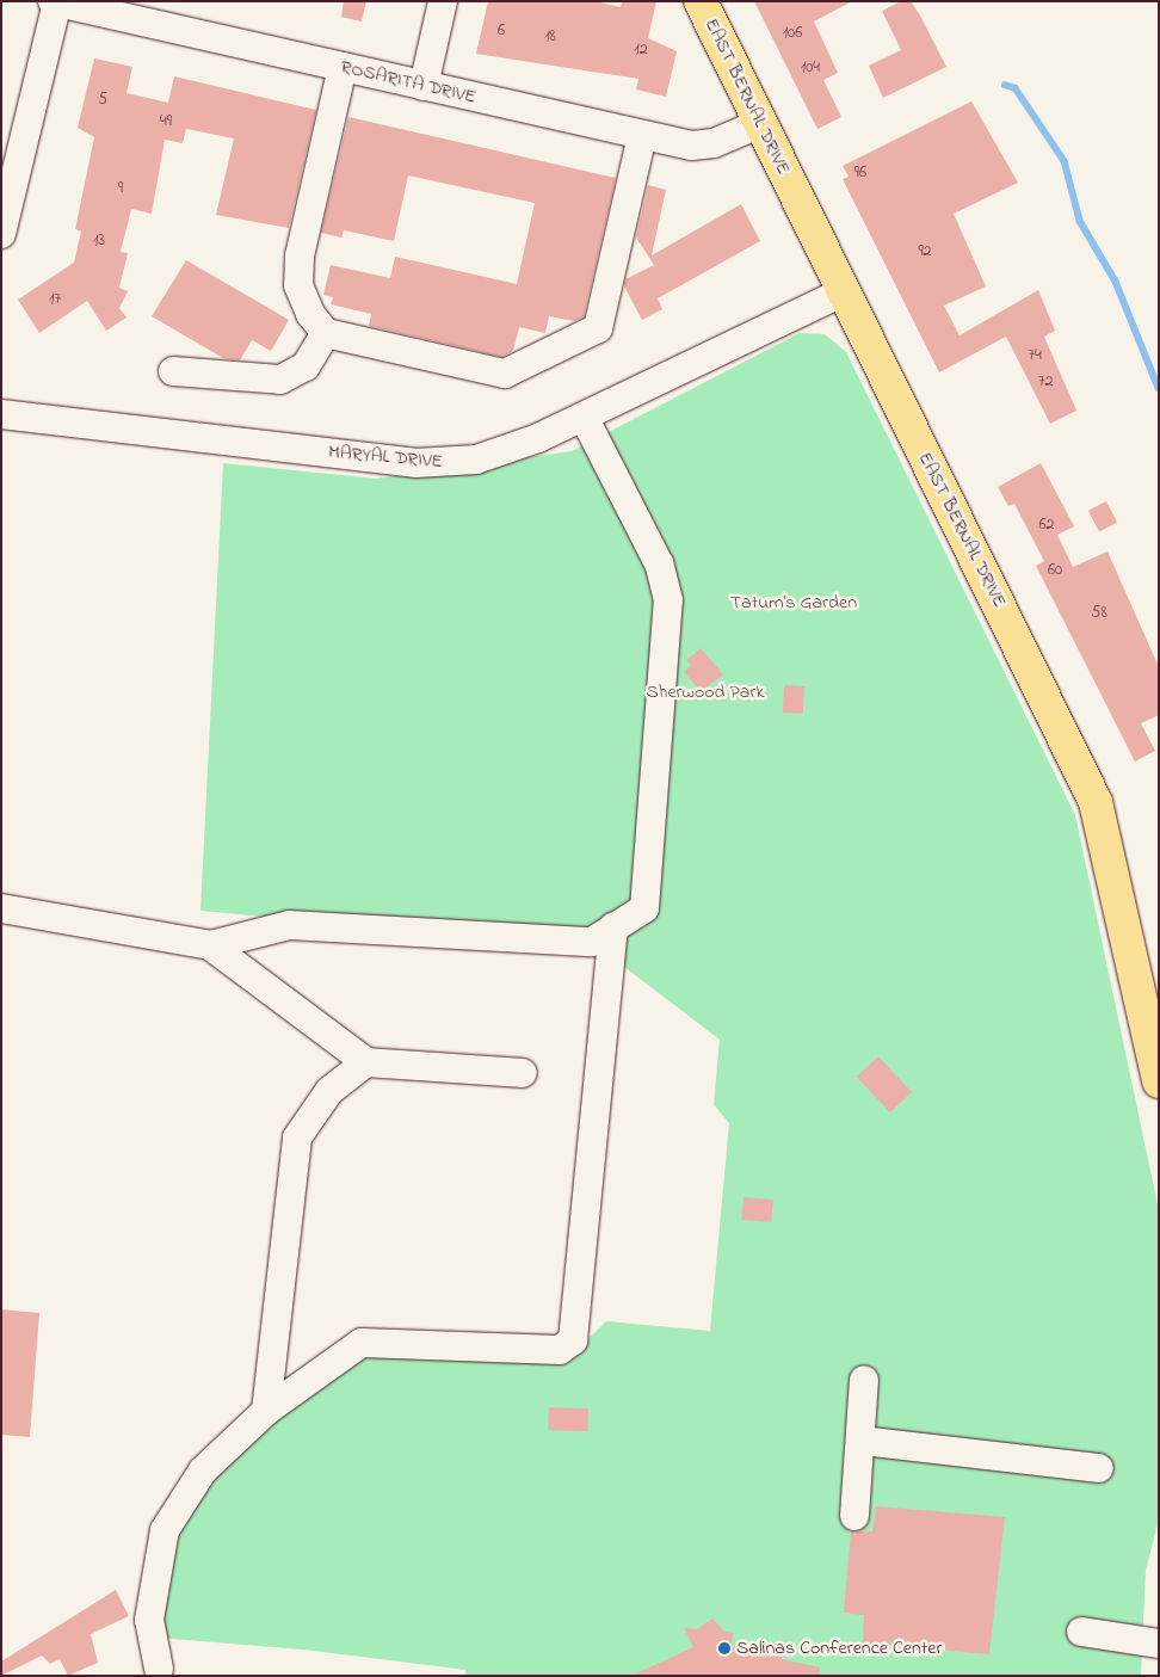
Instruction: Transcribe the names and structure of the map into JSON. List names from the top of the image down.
{
  "streets": {
    "main road": ["EAST BERNAL DRIVE"],
    "street": ["ROSARITA DRIVE", "MARYAL DRIVE"]
  },
  "crossings": [
    ["ROSARITA DRIVE", "EAST BERNAL DRIVE"],
    ["EAST BERNAL DRIVE", "MARYAL DRIVE"]
  ],
  "parks": ["Tatum's Garden", "Sherwood Park"],
  "places": ["Salinas Conference Center"],
  "house_numbers": [
    "6",
    "106",
    "18",
    "12",
    "104",
    "5",
    "49",
    "96",
    "9",
    "13",
    "92",
    "17",
    "74",
    "72",
    "62",
    "60",
    "58"
  ]
}
